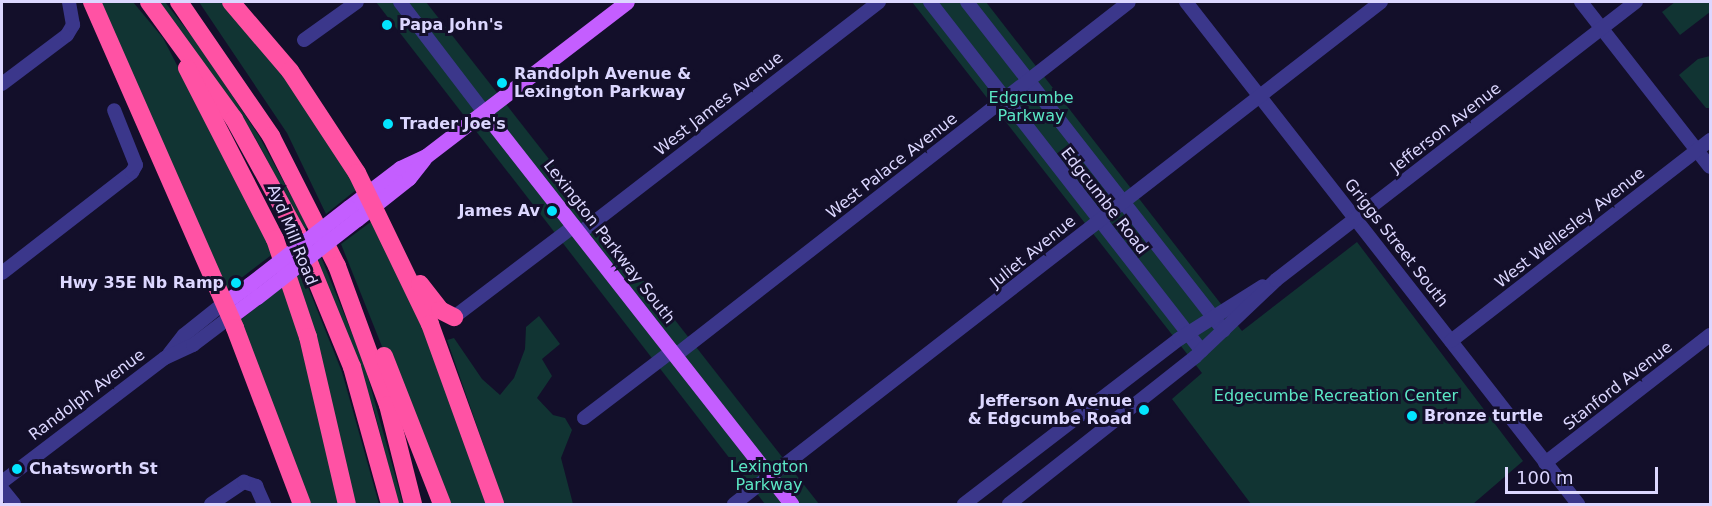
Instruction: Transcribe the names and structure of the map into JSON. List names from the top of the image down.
{
  "streets": {
    "highway": ["Ayd Mill Road"],
    "main road": ["Lexington Parkway South", "Randolph Avenue"],
    "street": [
      "West James Avenue",
      "Jefferson Avenue",
      "West Palace Avenue",
      "Edgcumbe Road",
      "West Wellesley Avenue",
      "Griggs Street South",
      "Juliet Avenue",
      "Stanford Avenue"
    ]
  },
  "crossings": [
    ["West James Avenue", "Lexington Parkway South"],
    ["Jefferson Avenue", "Edgcumbe Road"],
    ["Jefferson Avenue", "Griggs Street South"],
    ["West Palace Avenue", "Edgcumbe Road"],
    ["West Palace Avenue", "Lexington Parkway South"],
    ["Edgcumbe Road", "Juliet Avenue"],
    ["West Wellesley Avenue", "Griggs Street South"],
    ["Lexington Parkway South", "Juliet Avenue"],
    ["Lexington Parkway South", "Randolph Avenue"],
    ["Griggs Street South", "Juliet Avenue"],
    ["Griggs Street South", "Stanford Avenue"]
  ],
  "parks": ["Edgcumbe Parkway", "Edgecumbe Recreation Center", "Lexington Parkway"],
  "places": [
    "Papa John's",
    "Randolph Avenue & Lexington Parkway",
    "Trader Joe's",
    "James Av",
    "Hwy 35E Nb Ramp",
    "Jefferson Avenue & Edgcumbe Road",
    "Bronze turtle",
    "Chatsworth St"
  ],
  "scale_bar": "100 m"
}
